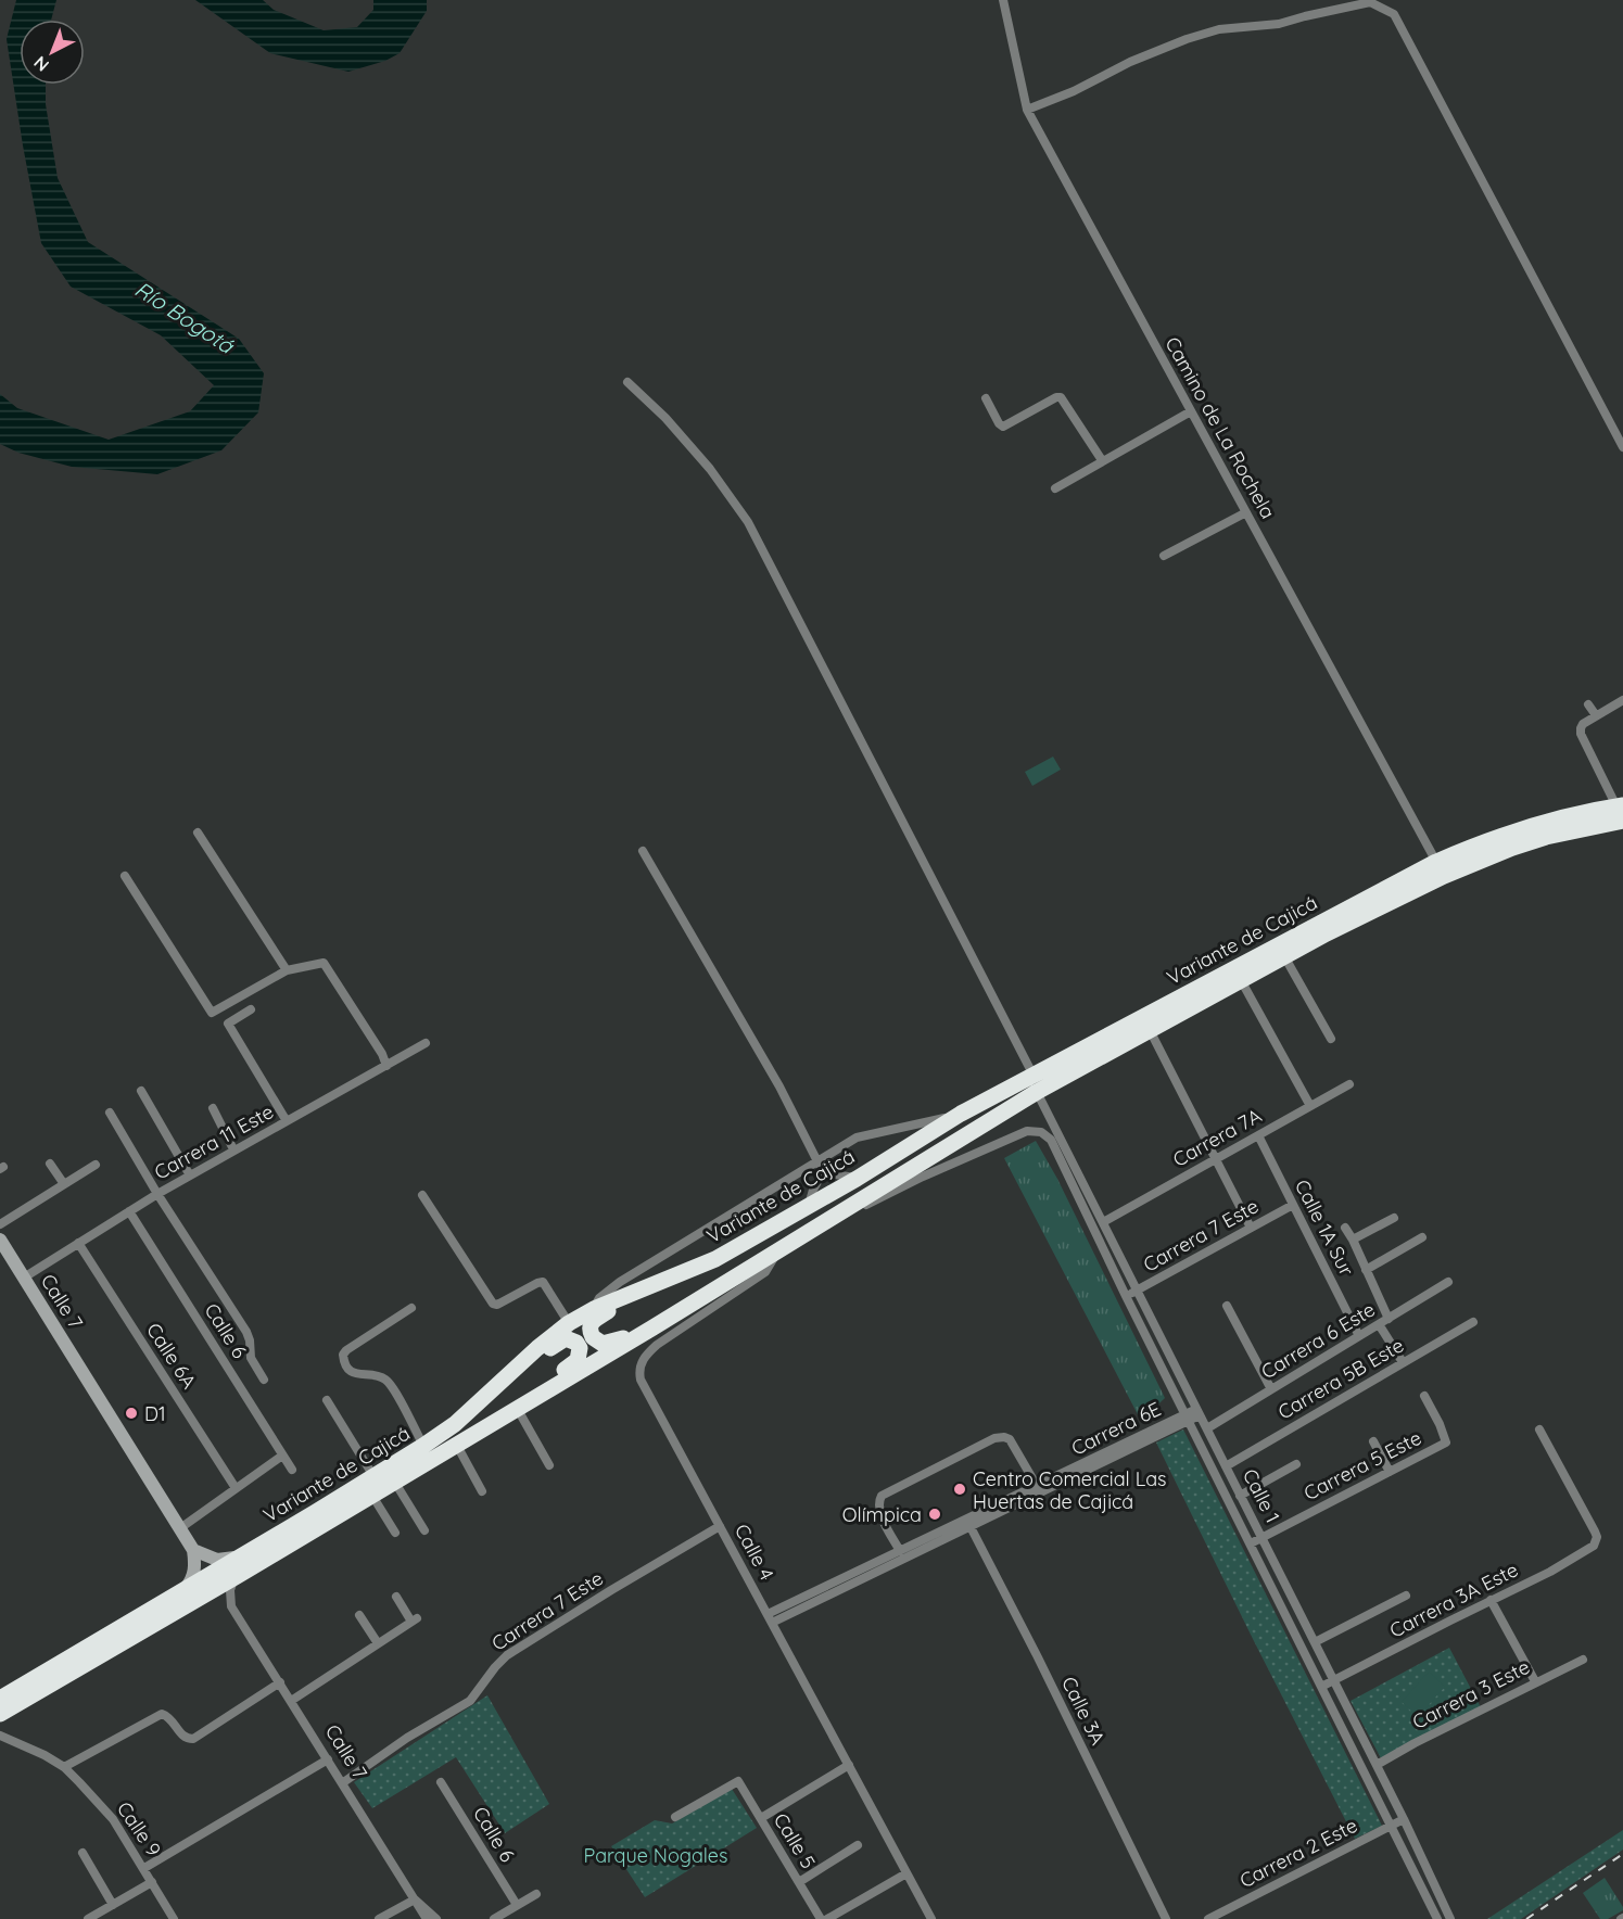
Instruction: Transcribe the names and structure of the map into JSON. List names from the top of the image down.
{
  "streets": {
    "highway": ["Variante de Cajicá"],
    "street": [
      "Camino de La Rochela",
      "Carrera 7A",
      "Carrera 11 Este",
      "Calle 1A Sur",
      "Carrera 7 Este",
      "Calle 7",
      "Calle 6",
      "Carrera 6 Este",
      "Calle 6A",
      "Carrera 5B Este",
      "Carrera 6E",
      "Carrera 5 Este",
      "Calle 1",
      "Calle 4",
      "Carrera 3A Este",
      "Carrera 3 Este",
      "Calle 3A",
      "Calle 9",
      "Calle 5",
      "Carrera 2 Este"
    ]
  },
  "crossings": [
    ["Camino de La Rochela", "Variante de Cajicá"],
    ["Variante de Cajicá", "Calle 1"],
    ["Variante de Cajicá", "Calle 4"],
    ["Carrera 7A", "Calle 1A Sur"],
    ["Carrera 7A", "Calle 1"],
    ["Carrera 11 Este", "Calle 7"],
    ["Carrera 11 Este", "Calle 6"],
    ["Carrera 11 Este", "Calle 6A"],
    ["Calle 1A Sur", "Carrera 7 Este"],
    ["Calle 1A Sur", "Carrera 6 Este"],
    ["Carrera 7 Este", "Calle 7"],
    ["Carrera 7 Este", "Calle 1"],
    ["Carrera 7 Este", "Calle 4"],
    ["Carrera 6 Este", "Calle 1"],
    ["Carrera 5B Este", "Calle 1"],
    ["Carrera 6E", "Calle 1"],
    ["Carrera 6E", "Calle 4"],
    ["Carrera 6E", "Calle 3A"],
    ["Carrera 5 Este", "Calle 1"],
    ["Calle 1", "Carrera 3A Este"],
    ["Calle 1", "Carrera 3 Este"],
    ["Calle 1", "Carrera 2 Este"]
  ],
  "water": ["Río Bogotá"],
  "parks": ["Parque Nogales"],
  "places": ["D1", "Centro Comercial Las Huertas de Cajicá", "Olímpica"],
  "north": "bottom left"
}
